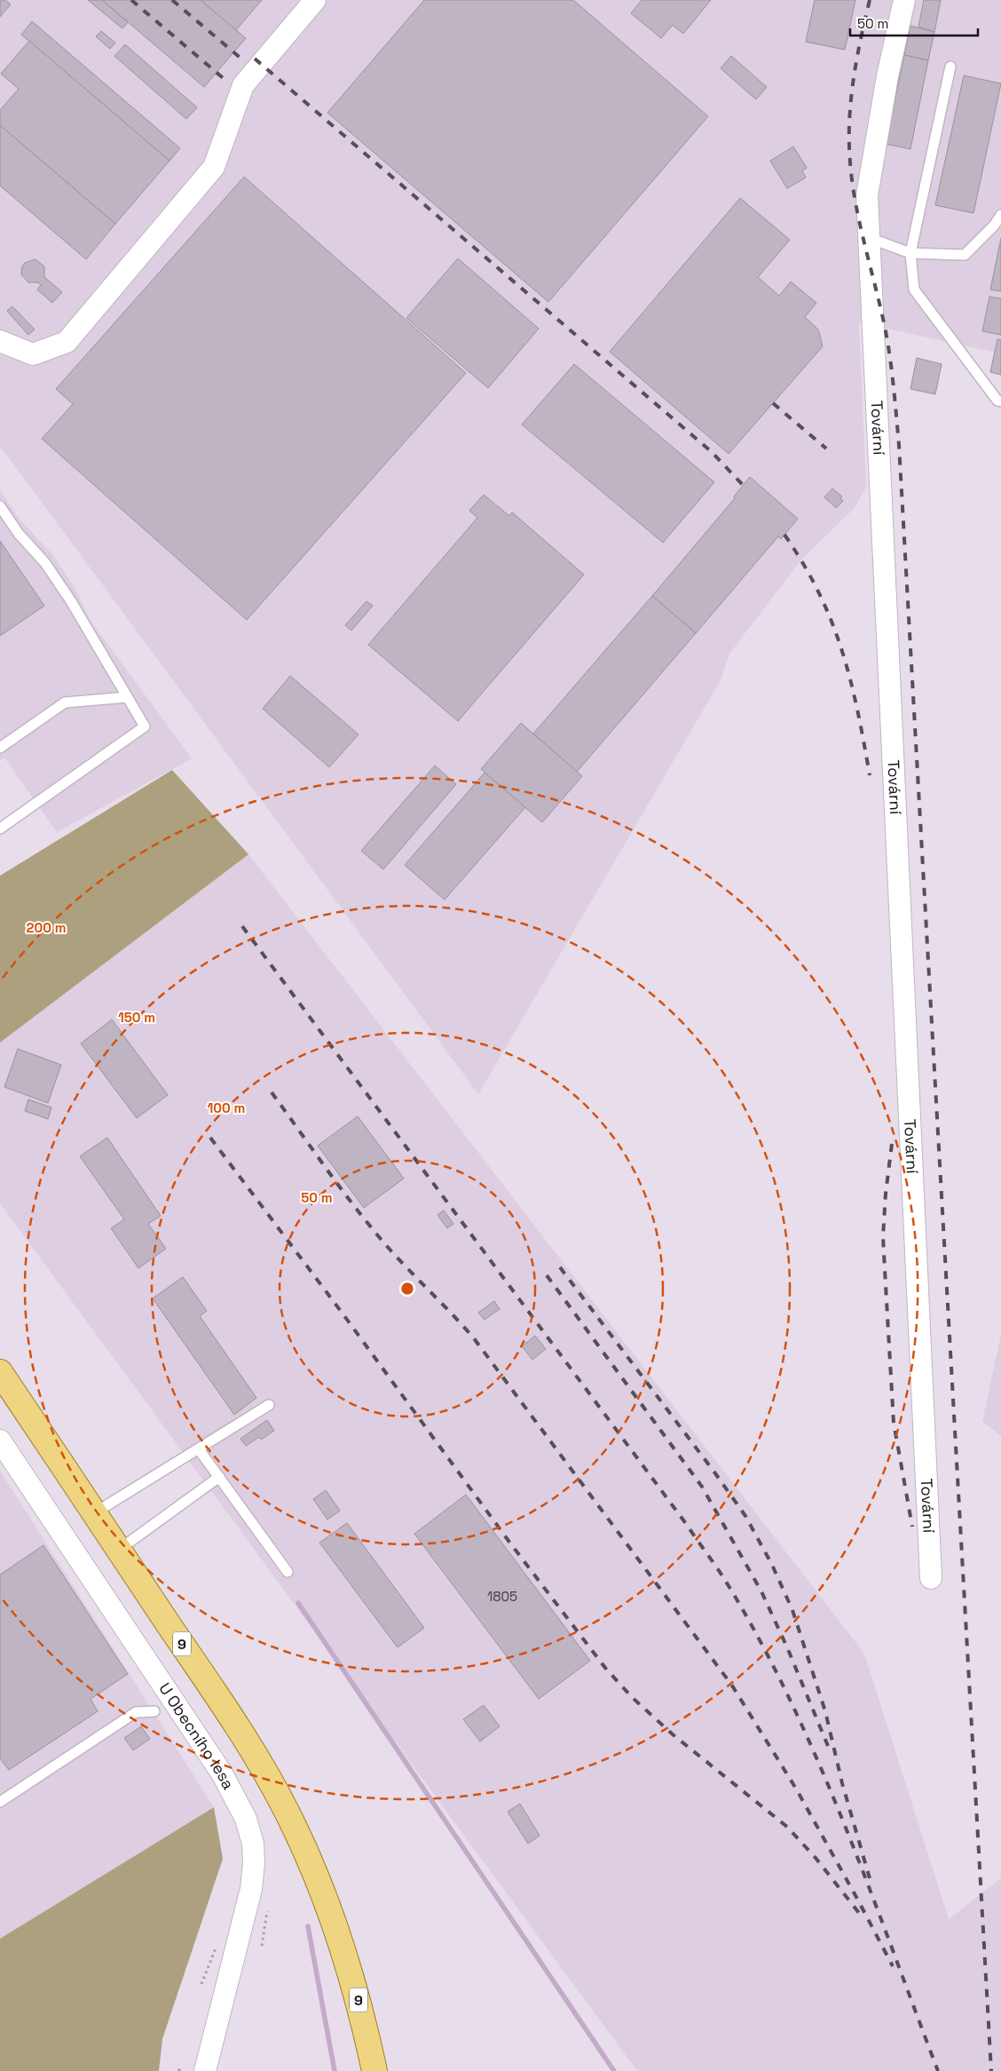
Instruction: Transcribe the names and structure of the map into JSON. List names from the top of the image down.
{
  "streets": {
    "main road": ["9"],
    "street": ["Tovární", "U Obecního lesa"]
  },
  "house_numbers": ["1805"],
  "scale_bar": "50 m",
  "rings": [
    "200 m",
    "150 m",
    "100 m",
    "50 m"
  ]
}
